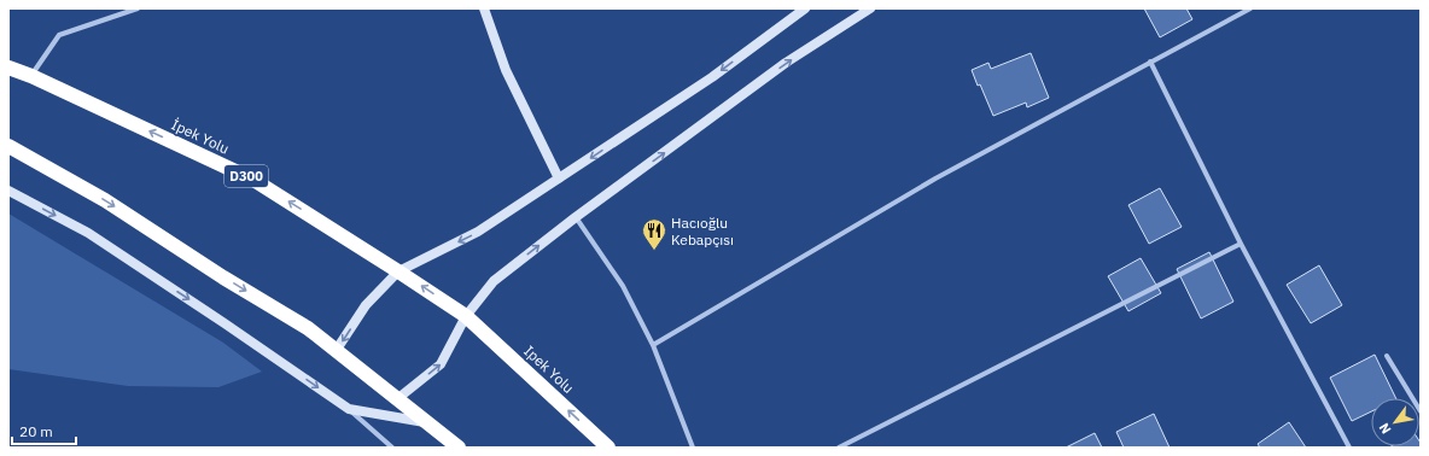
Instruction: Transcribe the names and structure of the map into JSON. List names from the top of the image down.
{
  "streets": {
    "highway": ["İpek Yolu", "D300", "Ipek Yolu"]
  },
  "crossings": [
    ["İpek Yolu", "Ipek Yolu"]
  ],
  "places": {
    "restaurant": ["Hacıoğlu Kebapçısı"]
  },
  "scale_bar": "20 m",
  "north": "bottom left"
}
